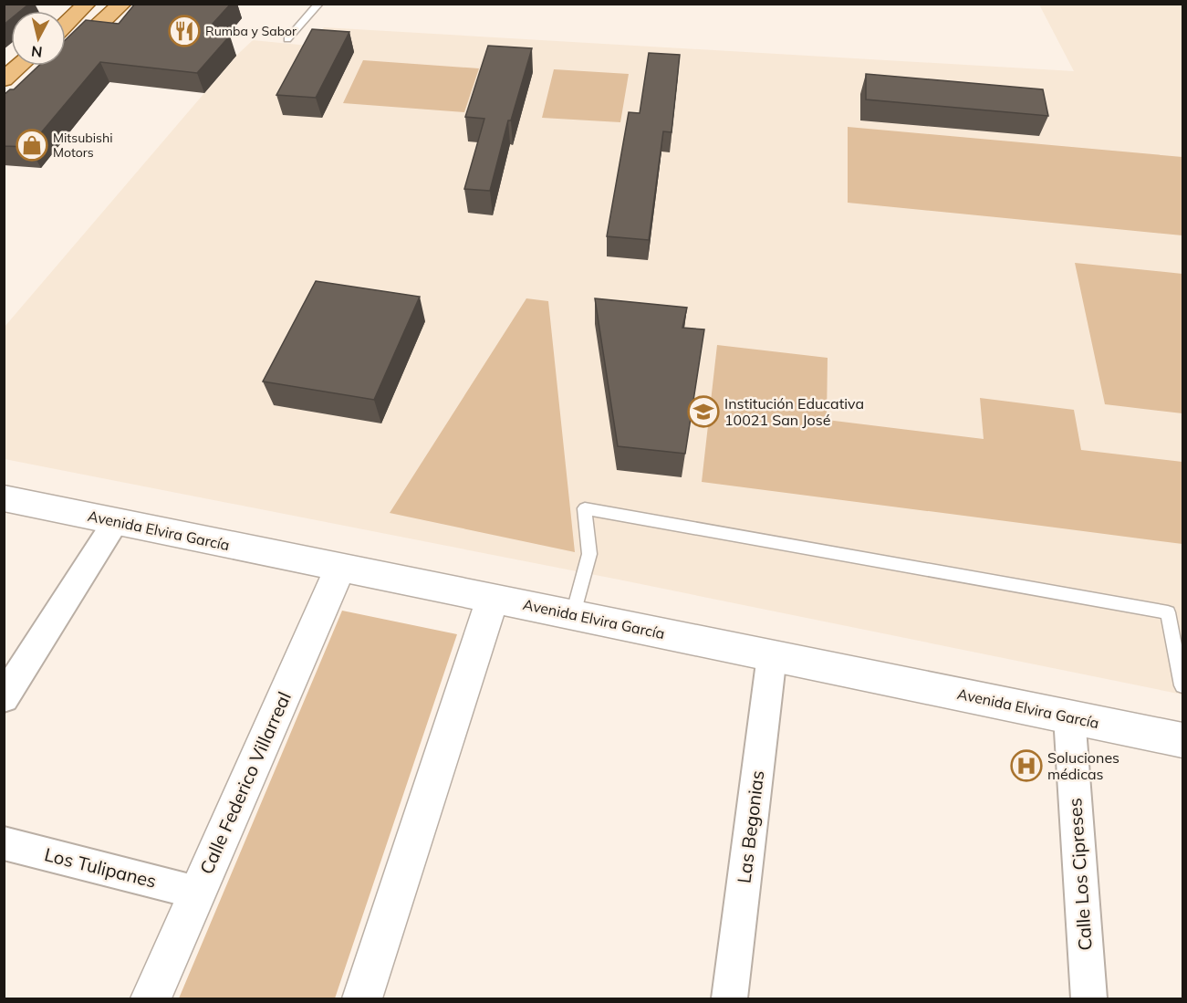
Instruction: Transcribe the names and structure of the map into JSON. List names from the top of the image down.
{
  "streets": {
    "main road": ["Avenida Elvira García", "Calle Federico Villarreal"],
    "street": ["Las Begonias", "Los Tulipanes", "Calle Los Cipreses"]
  },
  "crossings": [
    ["Avenida Elvira García", "Calle Federico Villarreal"],
    ["Avenida Elvira García", "Las Begonias"],
    ["Avenida Elvira García", "Calle Los Cipreses"],
    ["Calle Federico Villarreal", "Los Tulipanes"]
  ],
  "places": {
    "restaurant": ["Rumba y Sabor"],
    "shop": ["Mitsubishi Motors"],
    "school or university": ["Institución Educativa 10021 San José"],
    "hospital": ["Soluciones médicas"]
  },
  "north": "bottom"
}
